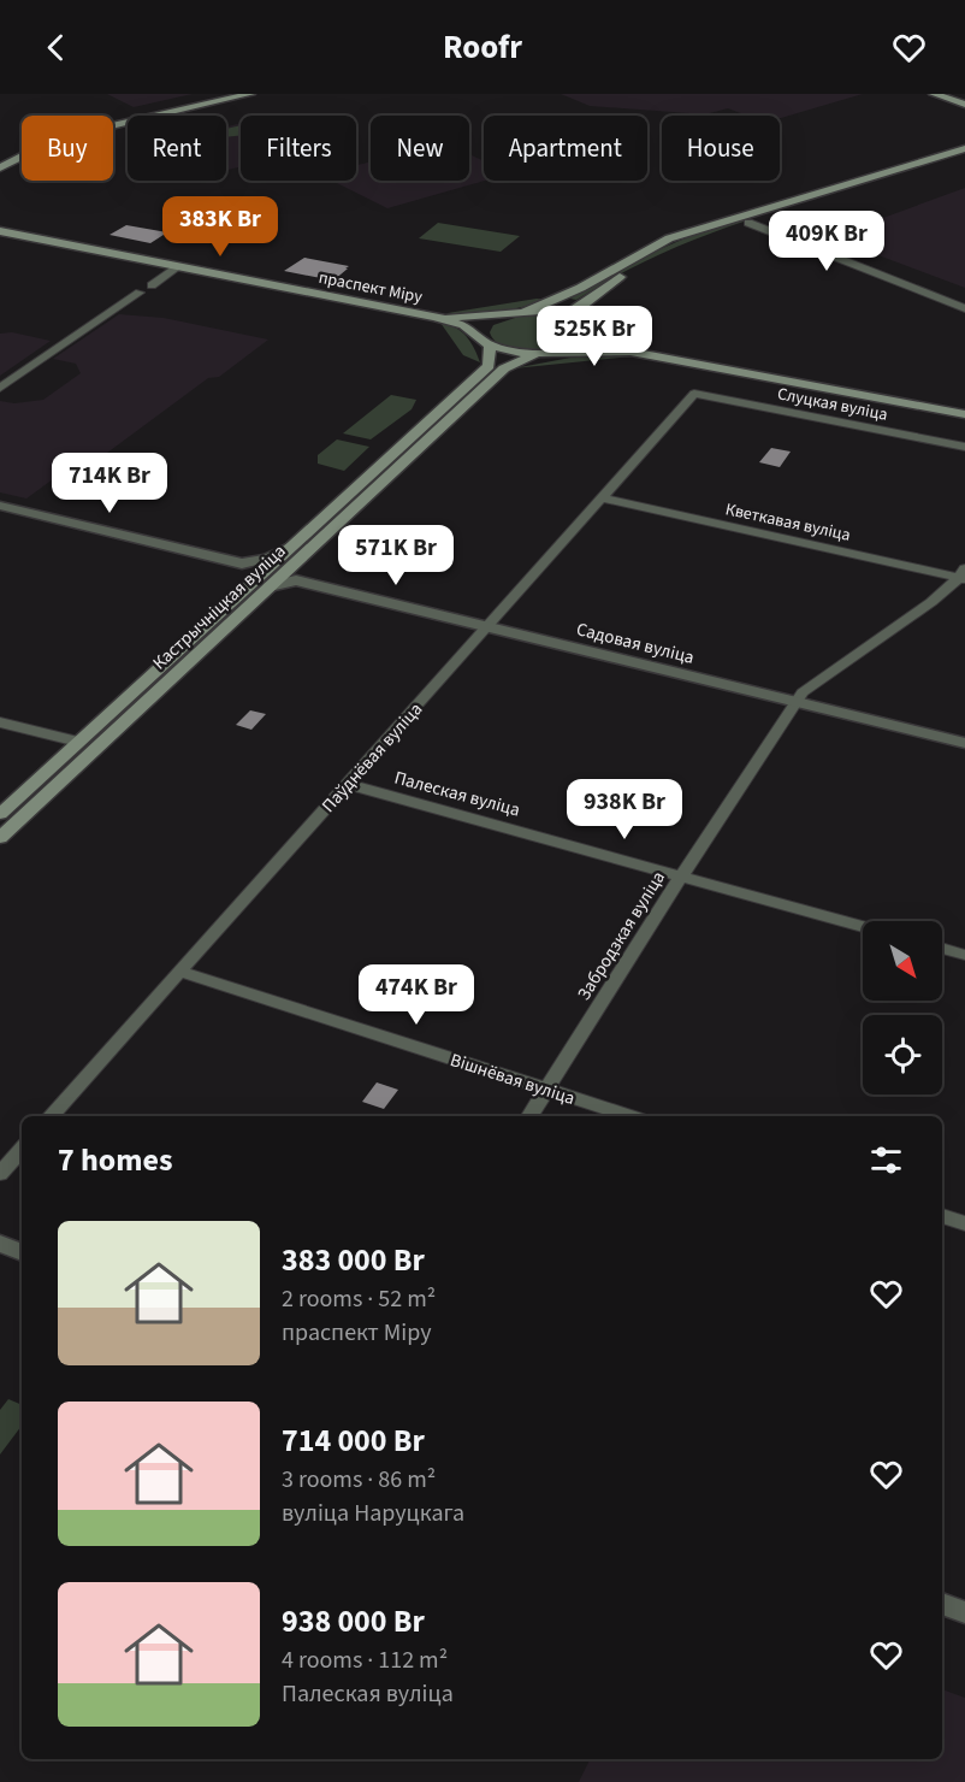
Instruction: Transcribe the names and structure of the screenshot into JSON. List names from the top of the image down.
{
  "streets": {
    "main road": ["праспект Міру", "Кастрычніцкая вуліца"],
    "street": [
      "Слуцкая вуліца",
      "Кветкавая вуліца",
      "Садовая вуліца",
      "Паўднёвая вуліца",
      "Палеская вуліца",
      "Забродзкая вуліца",
      "Вішнёвая вуліца"
    ]
  },
  "crossings": [
    ["Слуцкая вуліца", "Паўднёвая вуліца"],
    ["Кветкавая вуліца", "Паўднёвая вуліца"],
    ["Кветкавая вуліца", "Забродзкая вуліца"],
    ["Кастрычніцкая вуліца", "Садовая вуліца"],
    ["Садовая вуліца", "Паўднёвая вуліца"],
    ["Садовая вуліца", "Забродзкая вуліца"],
    ["Паўднёвая вуліца", "Палеская вуліца"],
    ["Паўднёвая вуліца", "Вішнёвая вуліца"],
    ["Палеская вуліца", "Забродзкая вуліца"],
    ["Забродзкая вуліца", "Вішнёвая вуліца"]
  ],
  "north": "bottom right",
  "page": {
    "header": "Roofr",
    "chip": [
      "Buy",
      "Rent",
      "Filters",
      "New",
      "Apartment",
      "House"
    ],
    "price": [
      "383K Br",
      "409K Br",
      "525K Br",
      "714K Br",
      "571K Br",
      "938K Br",
      "474K Br"
    ],
    "heading": "7 homes",
    "list": [
      {
        "name": "383 000 Br",
        "note": "2 rooms · 52 m² · праспект Міру"
      },
      {
        "name": "714 000 Br",
        "note": "3 rooms · 86 m² · вуліца Наруцкага"
      },
      {
        "name": "938 000 Br",
        "note": "4 rooms · 112 m² · Палеская вуліца"
      }
    ]
  }
}
